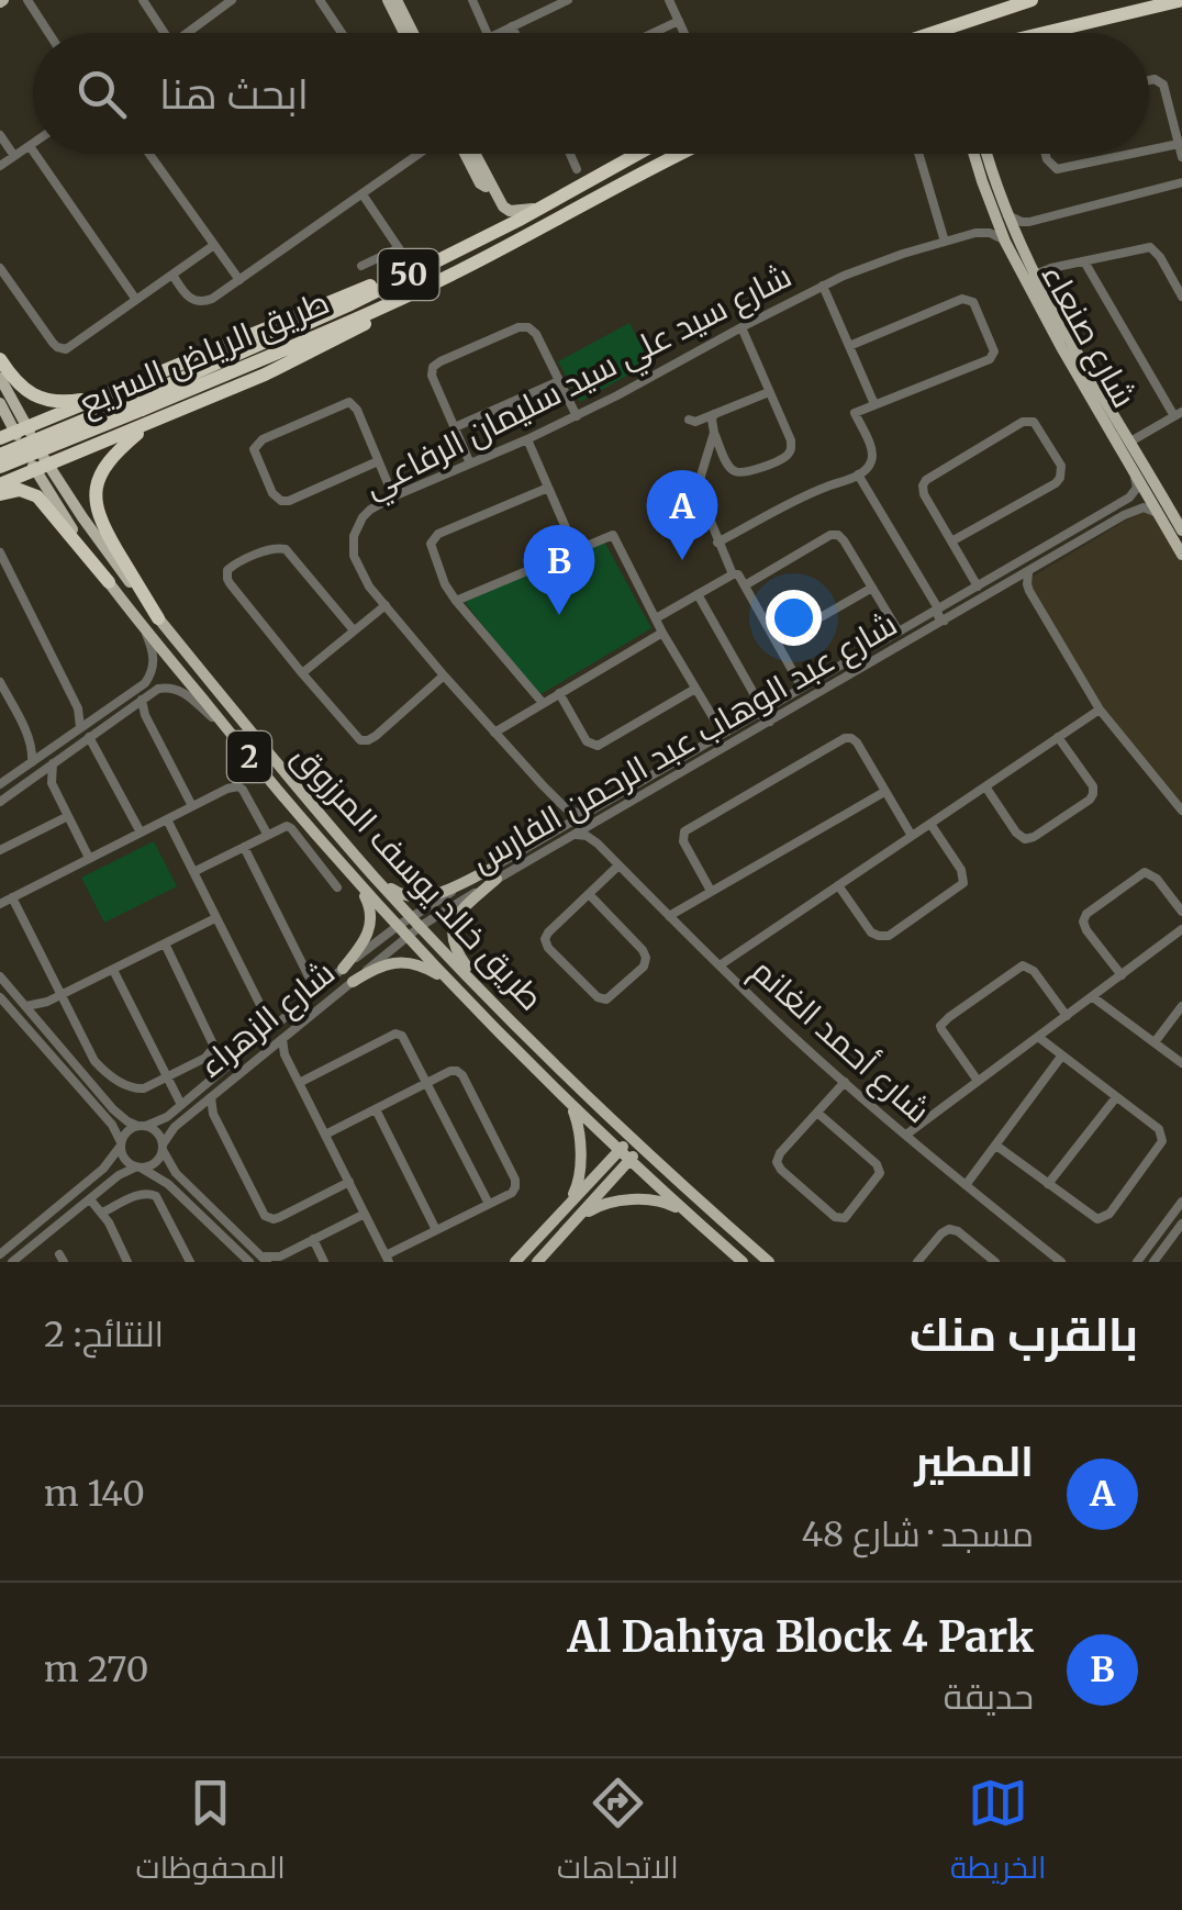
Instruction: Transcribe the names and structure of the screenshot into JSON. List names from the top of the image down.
{
  "streets": {
    "highway": ["50", "طريق الرياض السريع"],
    "main road": ["شارع صنعاء", "2", "طريق خالد يوسف المرزوق"],
    "street": [
      "شارع سيد علي سيد سليمان الرفاعي",
      "شارع عبد الوهاب عبد الرحمن الفارس",
      "شارع الزهراء",
      "شارع أحمد الغانم"
    ]
  },
  "crossings": [
    ["شارع سيد علي سيد سليمان الرفاعي", "شارع عبد الوهاب عبد الرحمن الفارس"],
    ["شارع عبد الوهاب عبد الرحمن الفارس", "طريق خالد يوسف المرزوق"],
    ["شارع عبد الوهاب عبد الرحمن الفارس", "شارع الزهراء"],
    ["شارع عبد الوهاب عبد الرحمن الفارس", "شارع أحمد الغانم"],
    ["طريق خالد يوسف المرزوق", "شارع الزهراء"]
  ],
  "page": {
    "search": "ابحث هنا",
    "pins": ["A", "B"],
    "heading": ["بالقرب منك", "النتائج: 2"],
    "list": [
      {
        "mark": "A",
        "name": "المطير",
        "note": "مسجد · شارع 48",
        "value": "140 m"
      },
      {
        "mark": "B",
        "name": "Al Dahiya Block 4 Park",
        "note": "حديقة",
        "value": "270 m"
      }
    ],
    "nav": ["الخريطة", "الاتجاهات", "المحفوظات"]
  }
}
